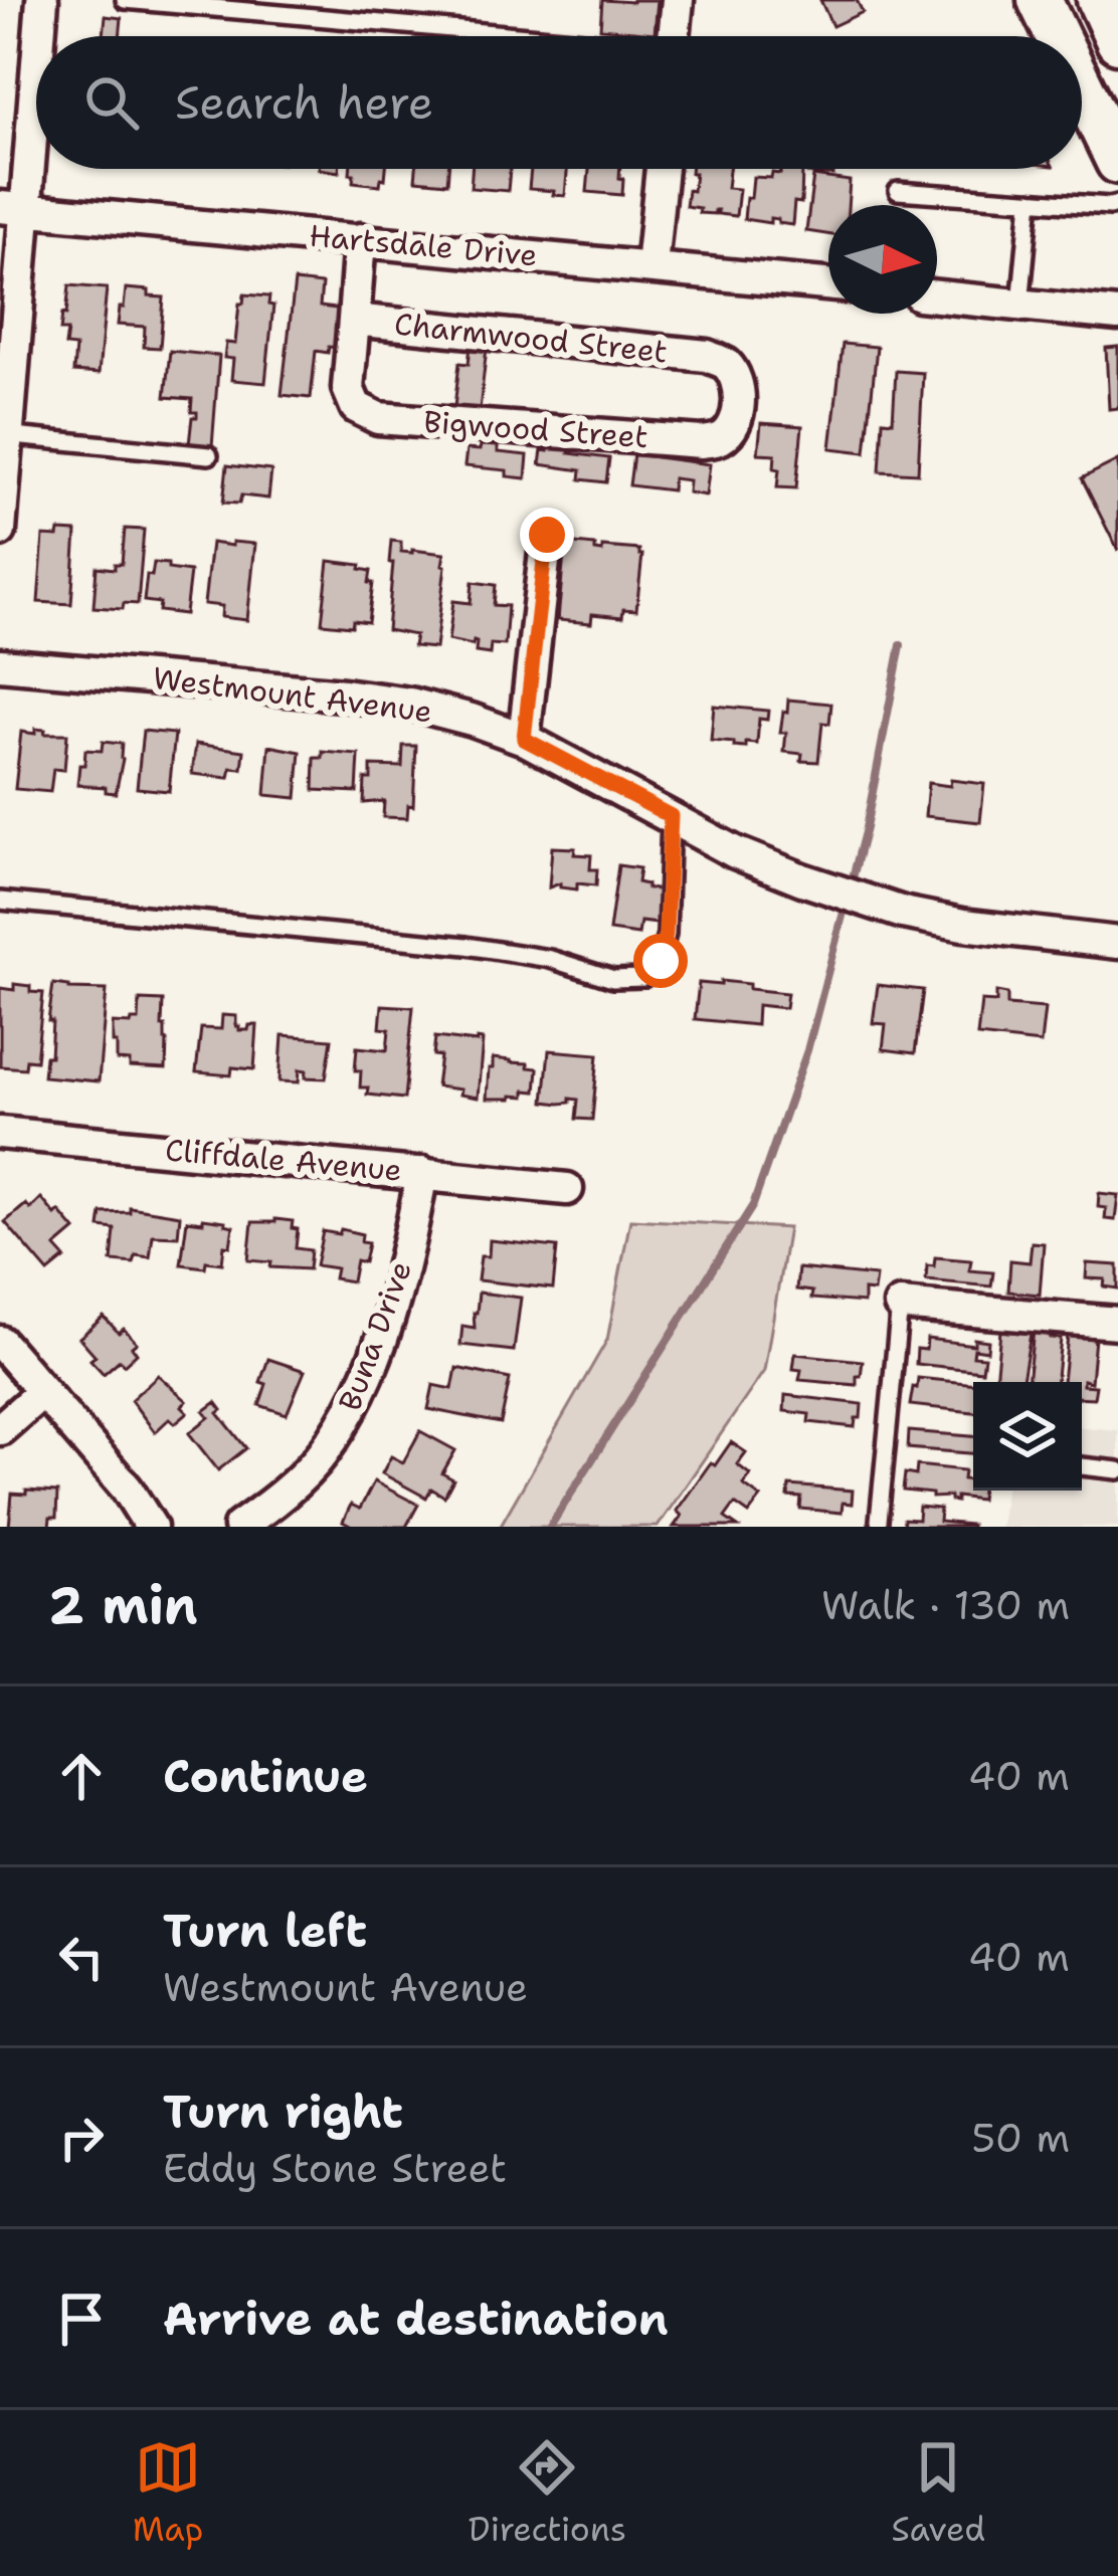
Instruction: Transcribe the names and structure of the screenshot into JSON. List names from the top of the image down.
{
  "streets": {
    "street": [
      "Hartsdale Drive",
      "Charmwood Street",
      "Bigwood Street",
      "Westmount Avenue",
      "Cliffdale Avenue",
      "Buna Drive"
    ]
  },
  "crossings": [
    ["Charmwood Street", "Bigwood Street"],
    ["Cliffdale Avenue", "Buna Drive"]
  ],
  "north": "right",
  "page": {
    "search": "Search here",
    "heading": ["2 min", "Walk · 130 m"],
    "list": [
      ["Continue", "40 m"],
      ["Turn left", "Westmount Avenue", "40 m"],
      ["Turn right", "Eddy Stone Street", "50 m"],
      "Arrive at destination"
    ],
    "nav": ["Map", "Directions", "Saved"]
  }
}
